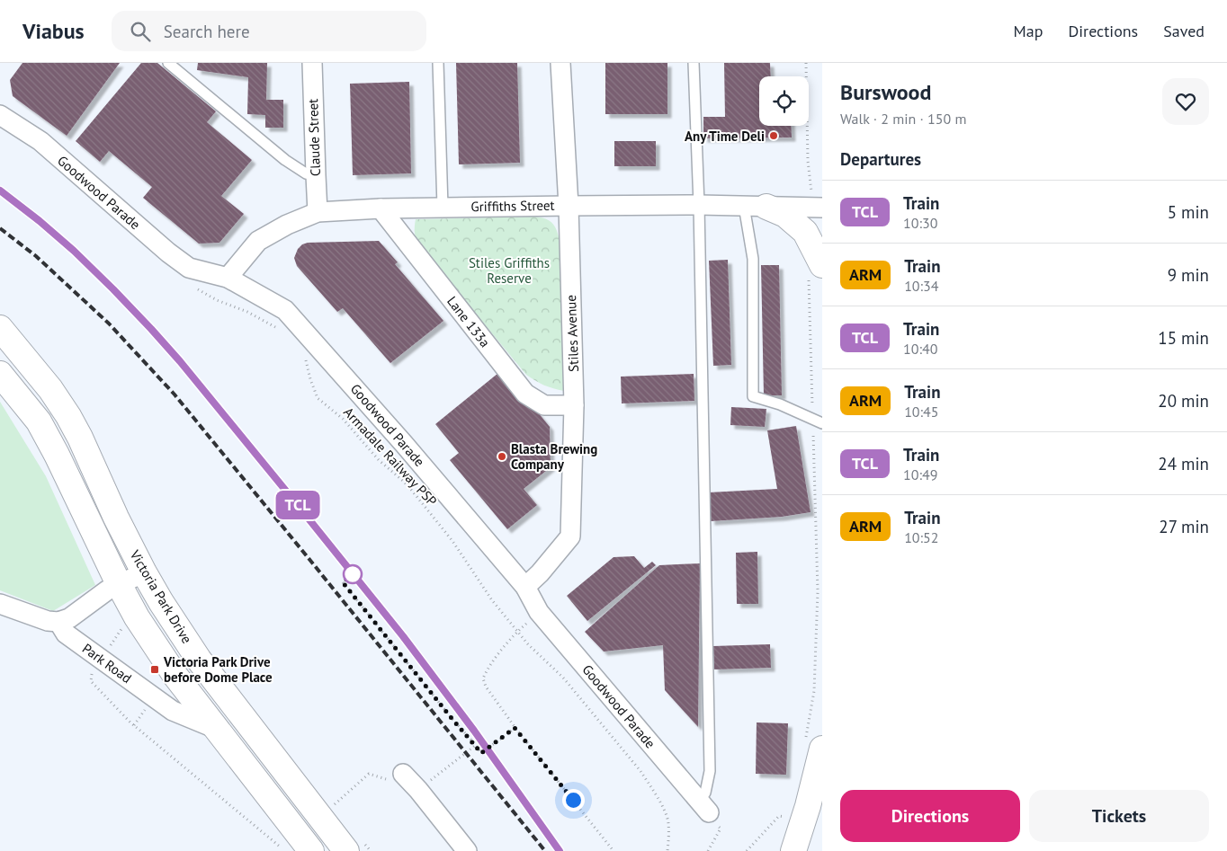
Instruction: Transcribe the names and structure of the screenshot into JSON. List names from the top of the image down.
{
  "streets": {
    "main road": ["Victoria Park Drive"],
    "street": [
      "Claude Street",
      "Goodwood Parade",
      "Griffiths Street",
      "Lane 133a",
      "Stiles Avenue",
      "Park Road"
    ],
    "path": ["Armadale Railway PSP"]
  },
  "crossings": [
    ["Claude Street", "Griffiths Street"],
    ["Goodwood Parade", "Griffiths Street"],
    ["Goodwood Parade", "Stiles Avenue"],
    ["Griffiths Street", "Lane 133a"],
    ["Griffiths Street", "Stiles Avenue"],
    ["Lane 133a", "Stiles Avenue"],
    ["Victoria Park Drive", "Park Road"]
  ],
  "parks": ["Stiles Griffiths Reserve"],
  "places": {
    "other": ["Any Time Deli", "Blasta Brewing Company"],
    "transit": ["Victoria Park Drive before Dome Place"]
  },
  "page": {
    "header": "Viabus",
    "search": "Search here",
    "nav": ["Map", "Directions", "Saved"],
    "on_map": "TCL",
    "heading": [
      ["Burswood", "Walk · 2 min · 150 m"],
      "Departures"
    ],
    "list": [
      {
        "mark": "TCL",
        "name": "Train",
        "note": "10:30",
        "value": "5 min"
      },
      {
        "mark": "ARM",
        "name": "Train",
        "note": "10:34",
        "value": "9 min"
      },
      {
        "mark": "TCL",
        "name": "Train",
        "note": "10:40",
        "value": "15 min"
      },
      {
        "mark": "ARM",
        "name": "Train",
        "note": "10:45",
        "value": "20 min"
      },
      {
        "mark": "TCL",
        "name": "Train",
        "note": "10:49",
        "value": "24 min"
      },
      {
        "mark": "ARM",
        "name": "Train",
        "note": "10:52",
        "value": "27 min"
      }
    ],
    "buttons": ["Directions", "Tickets"]
  }
}
